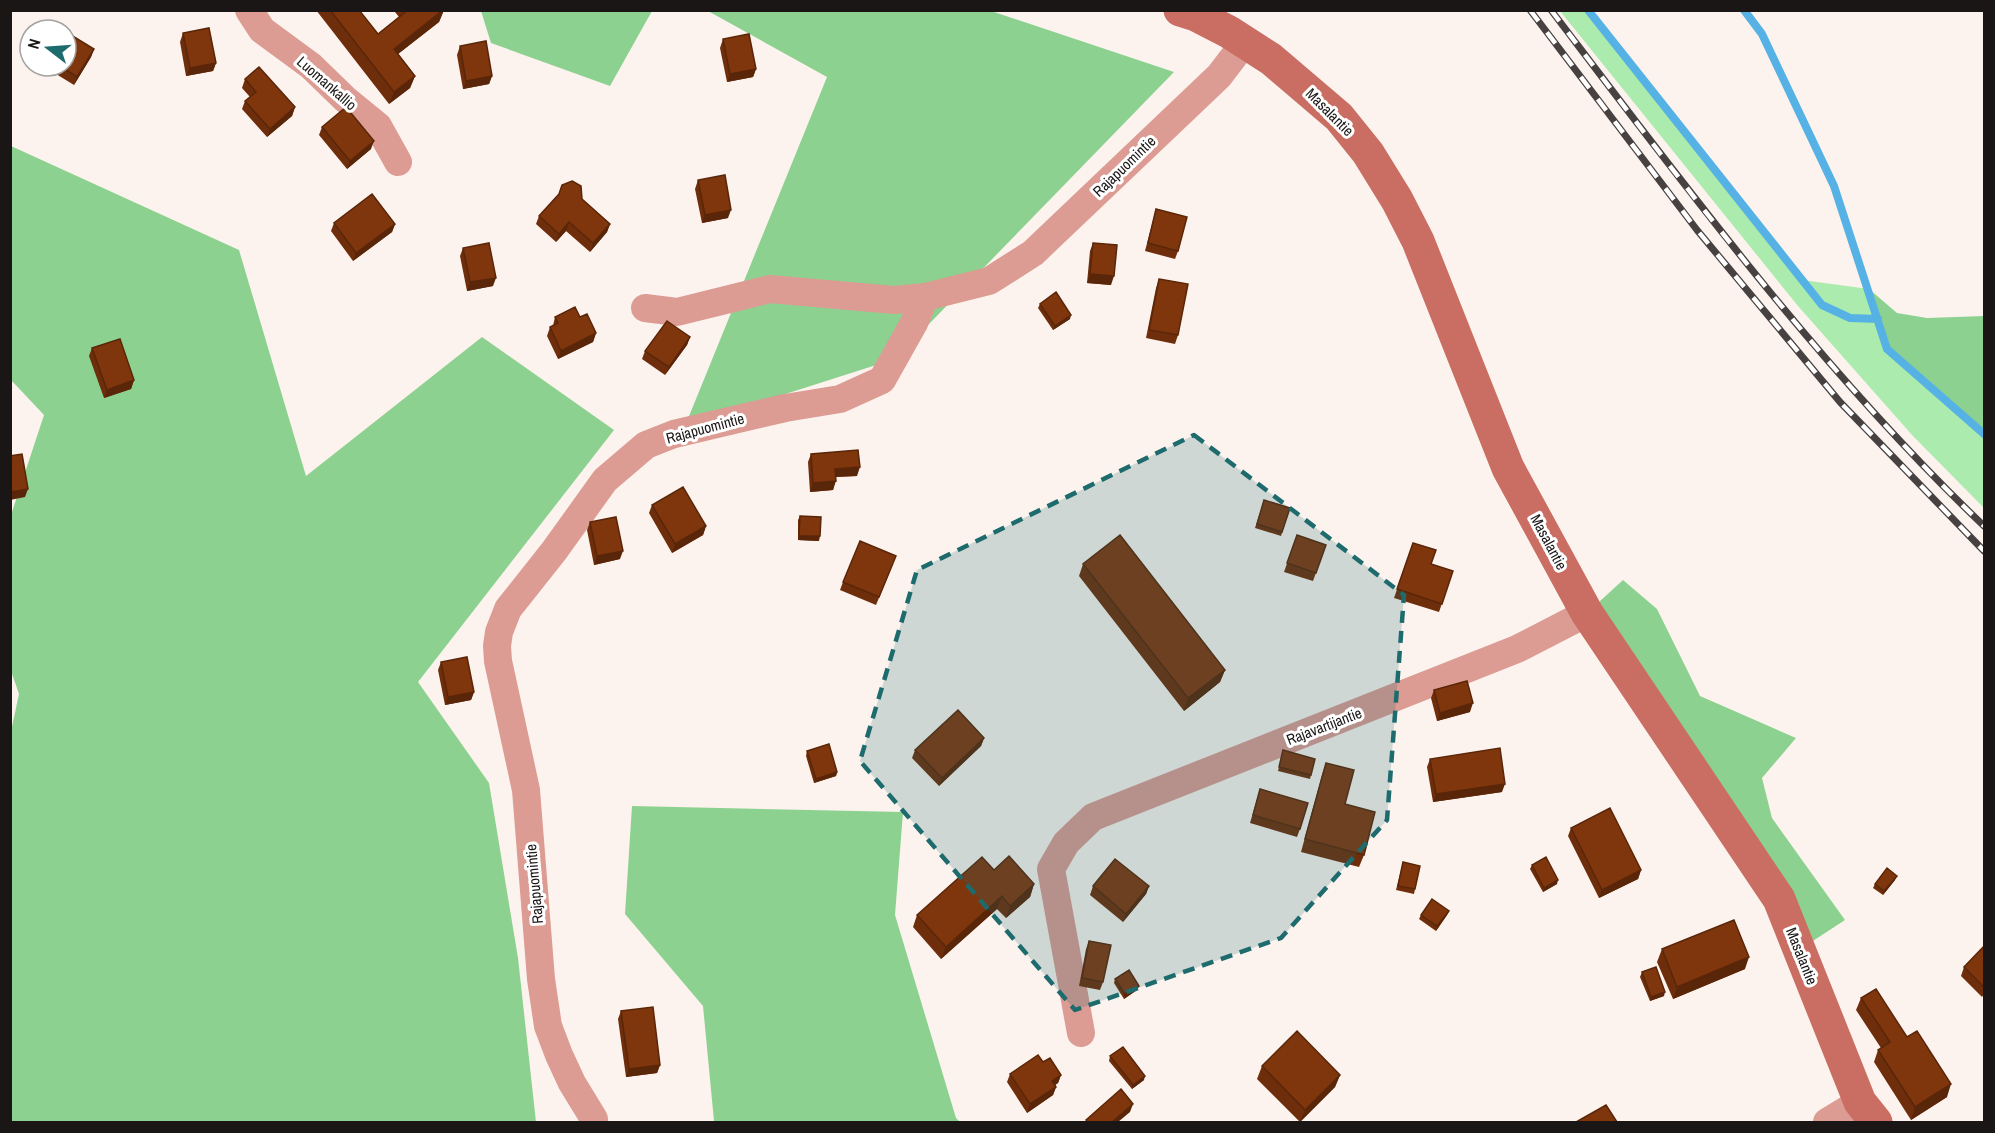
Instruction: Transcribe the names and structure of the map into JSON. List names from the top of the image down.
{
  "streets": {
    "street": [
      "Luomankallio",
      "Masalantie",
      "Rajapuomintie",
      "Rajavartijantie"
    ]
  },
  "crossings": [
    ["Masalantie", "Rajapuomintie"],
    ["Masalantie", "Rajavartijantie"]
  ],
  "north": "left"
}
